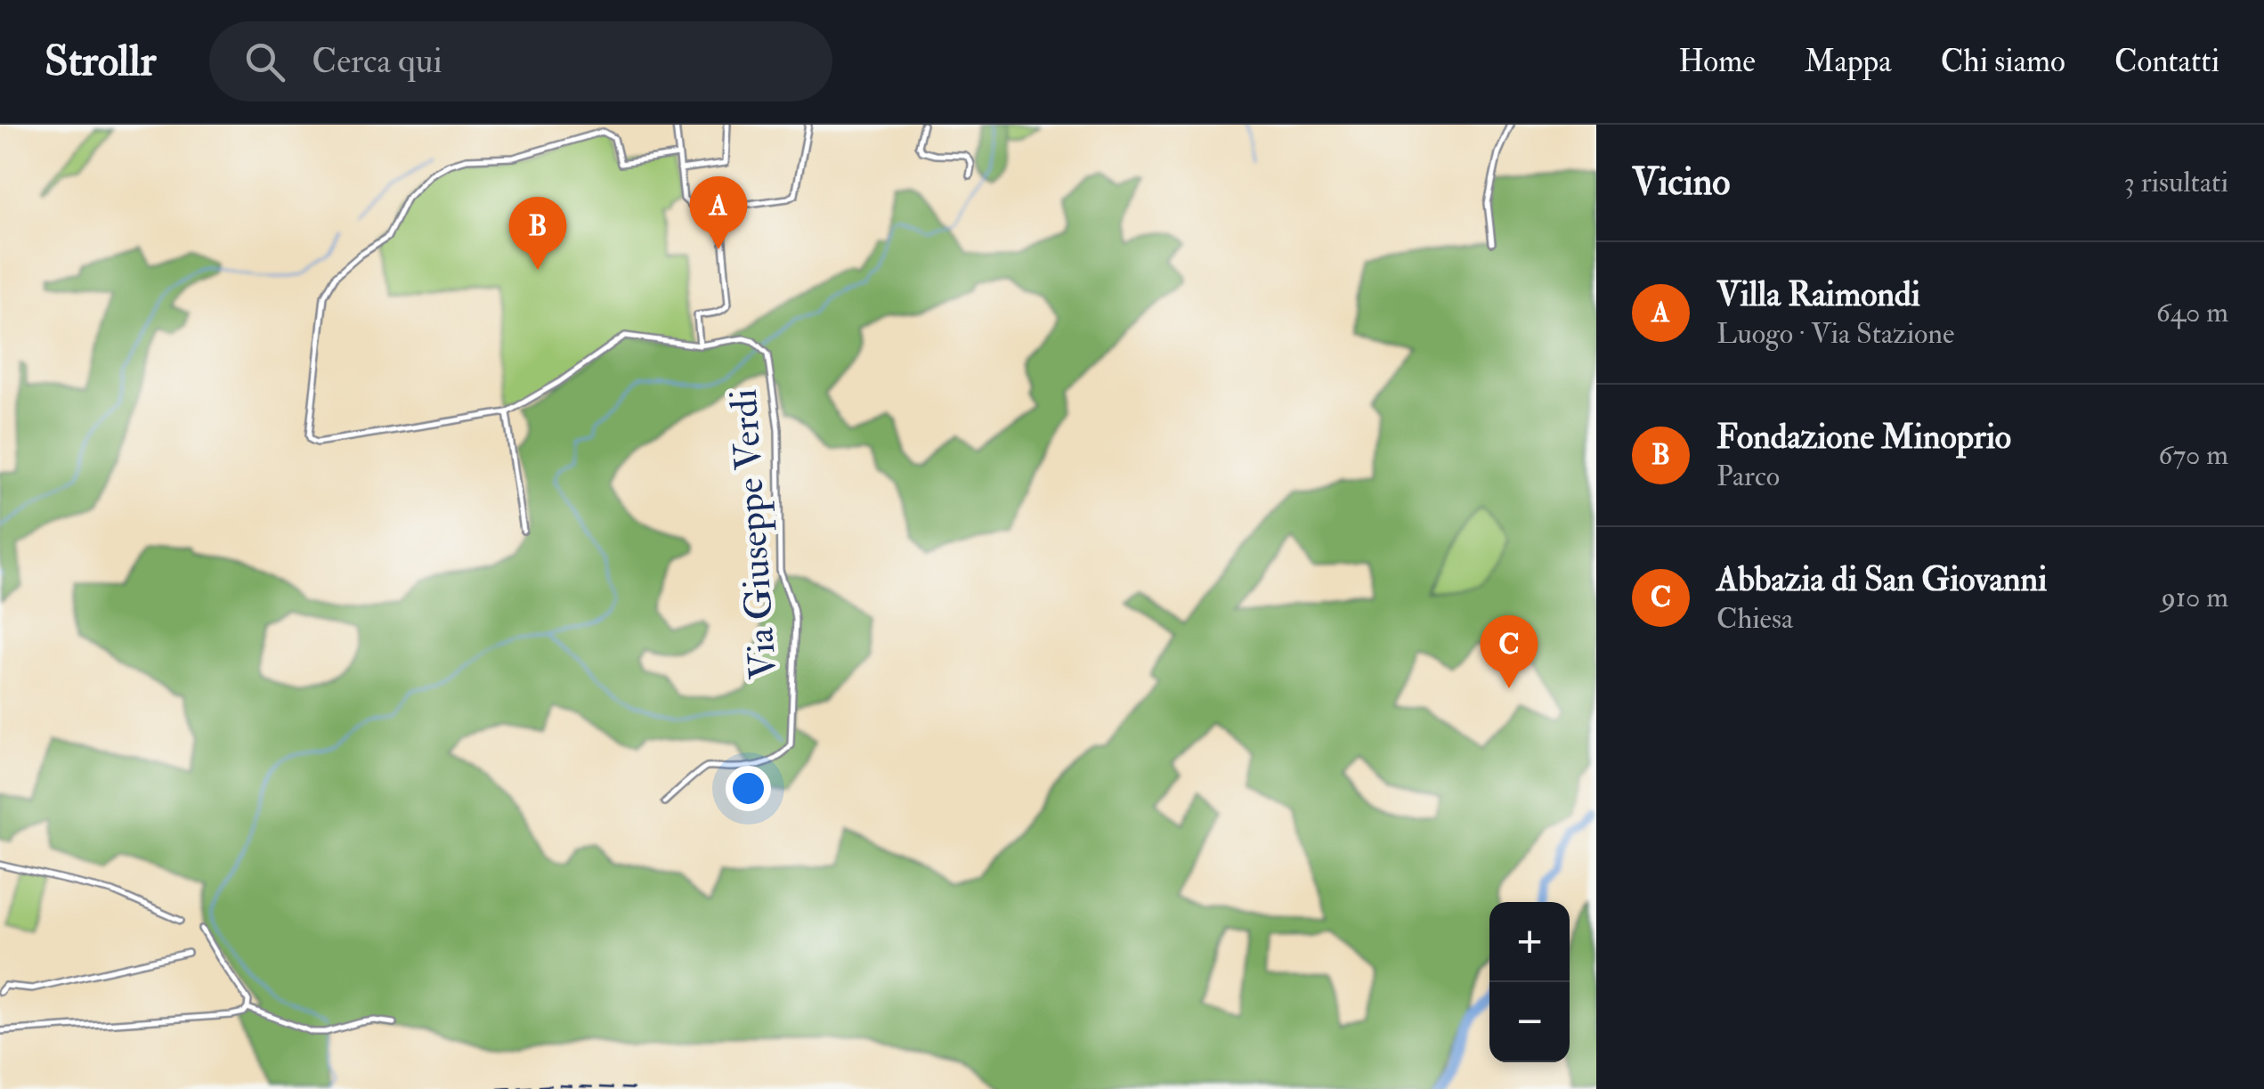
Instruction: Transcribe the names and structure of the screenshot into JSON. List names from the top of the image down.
{
  "streets": {
    "street": ["Via Giuseppe Verdi"]
  },
  "page": {
    "header": "Strollr",
    "search": "Cerca qui",
    "nav": [
      "Home",
      "Mappa",
      "Chi siamo",
      "Contatti"
    ],
    "heading": ["Vicino", "3 risultati"],
    "pins": ["A", "B", "C"],
    "list": [
      {
        "mark": "A",
        "name": "Villa Raimondi",
        "note": "Luogo · Via Stazione",
        "value": "640 m"
      },
      {
        "mark": "B",
        "name": "Fondazione Minoprio",
        "note": "Parco",
        "value": "670 m"
      },
      {
        "mark": "C",
        "name": "Abbazia di San Giovanni",
        "note": "Chiesa",
        "value": "910 m"
      }
    ],
    "map_buttons": ["+", "−"]
  }
}
